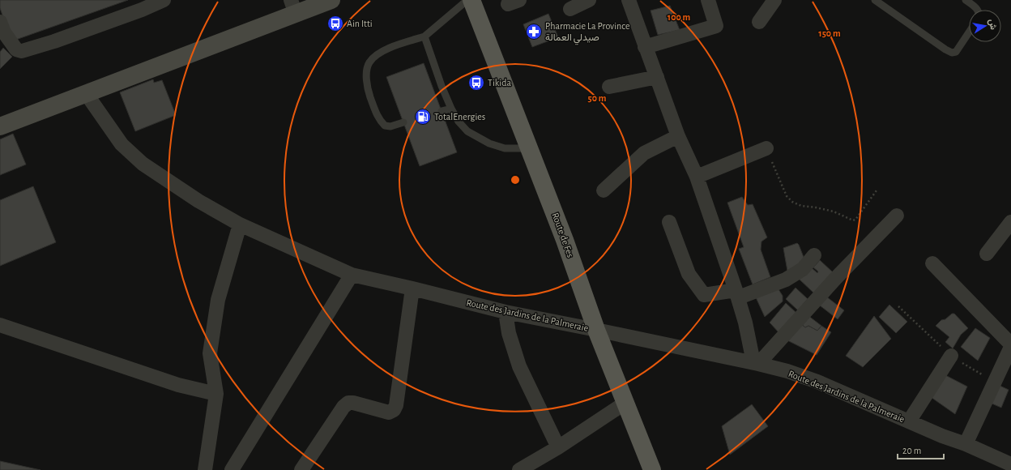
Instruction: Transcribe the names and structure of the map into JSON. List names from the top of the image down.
{
  "streets": {
    "main road": ["Route de Fes"],
    "street": ["Route des Jardins de la Palmeraie"]
  },
  "crossings": [
    ["Route de Fes", "Route des Jardins de la Palmeraie"]
  ],
  "places": {
    "bus stop": ["Ain Itti", "Tikida"],
    "pharmacy": ["Pharmacie La Province صيدلي العمالة"],
    "fuel station": ["TotalEnergies"]
  },
  "scale_bar": "20 m",
  "north": "right",
  "rings": ["100 m", "150 m", "50 m"]
}
